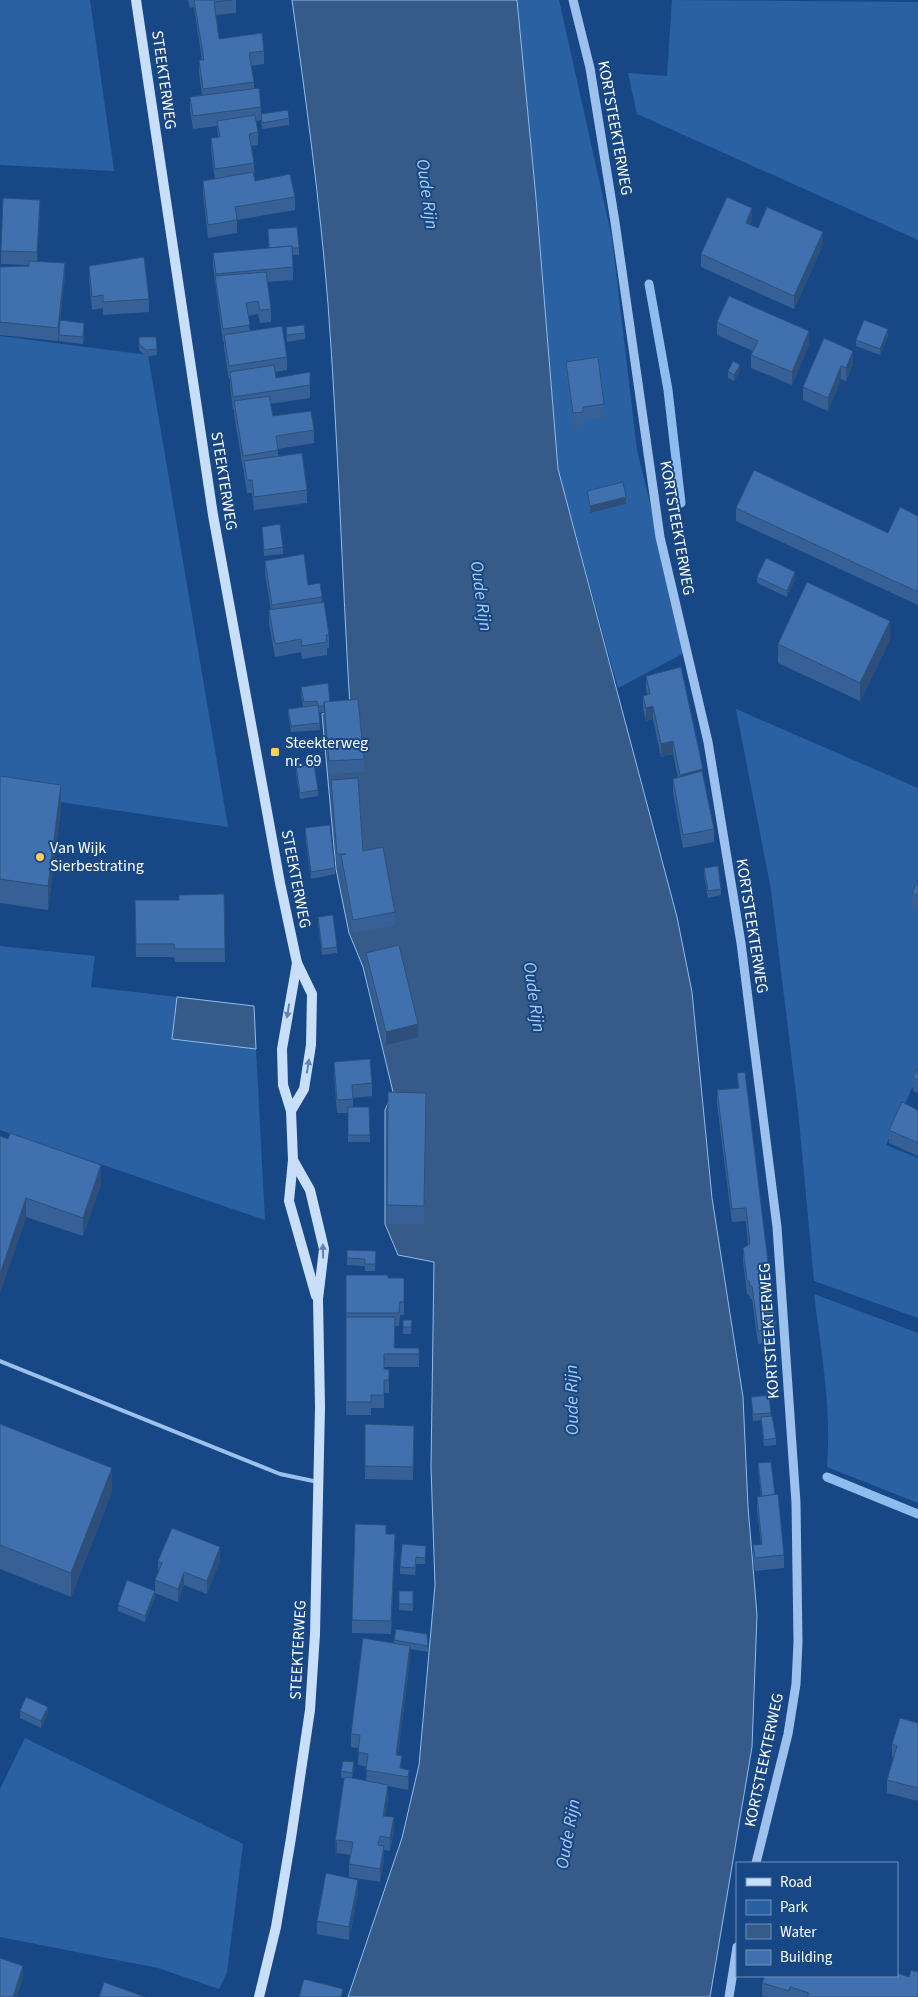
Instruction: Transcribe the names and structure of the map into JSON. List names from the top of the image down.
{
  "streets": {
    "main road": ["STEEKTERWEG"],
    "street": ["KORTSTEEKTERWEG"]
  },
  "water": ["Oude Rijn"],
  "places": {
    "transit": ["Steekterweg nr. 69"],
    "other": ["Van Wijk Sierbestrating"]
  },
  "legend": [
    "Road",
    "Park",
    "Water",
    "Building"
  ]
}
